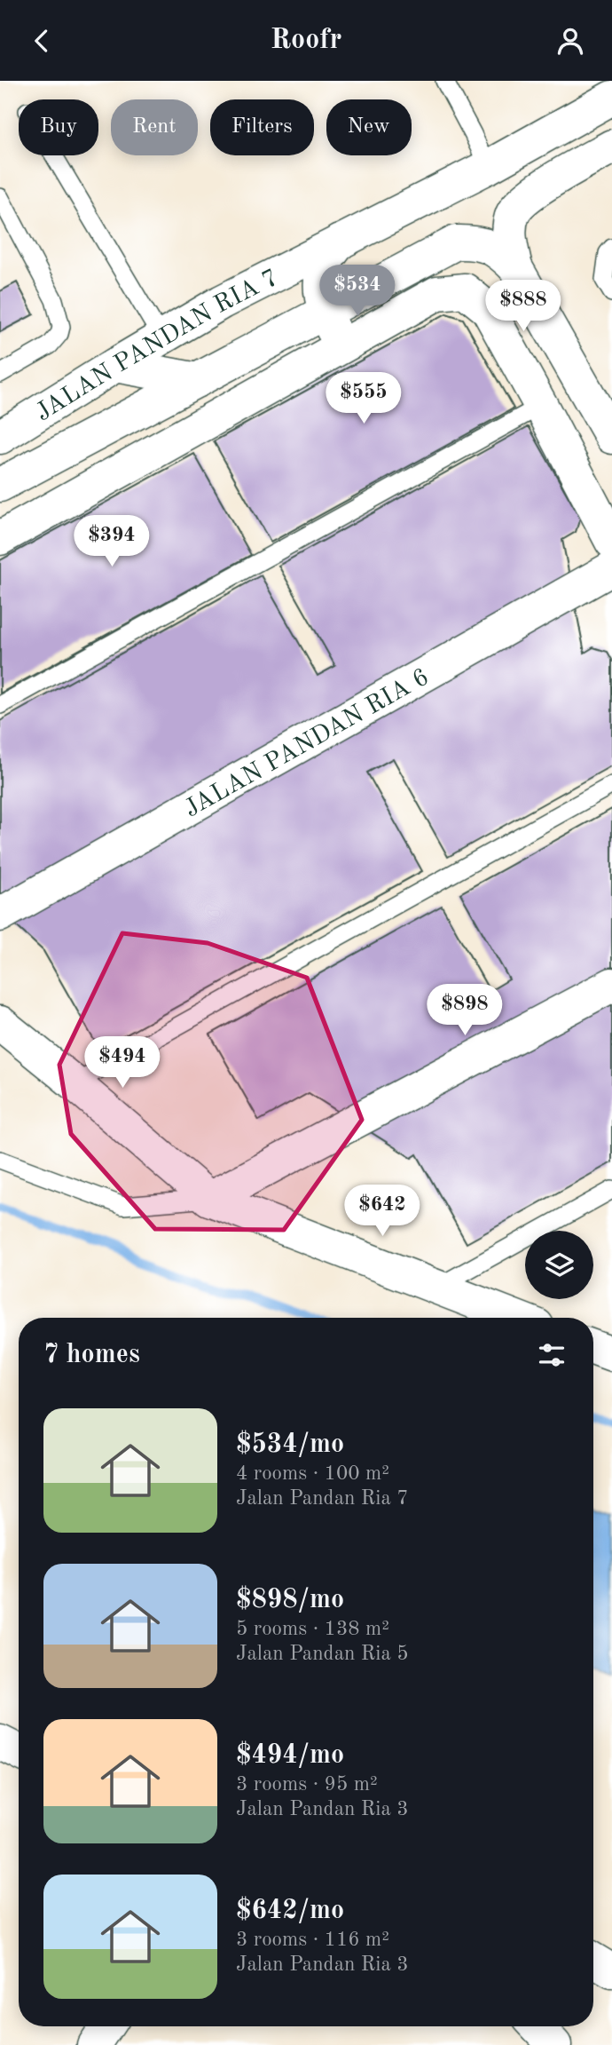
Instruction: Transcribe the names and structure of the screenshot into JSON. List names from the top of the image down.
{
  "streets": {
    "main road": ["JALAN PANDAN RIA 7", "JALAN PANDAN RIA 6"]
  },
  "page": {
    "header": "Roofr",
    "chip": [
      "Buy",
      "Rent",
      "Filters",
      "New"
    ],
    "price": [
      "$534",
      "$888",
      "$555",
      "$394",
      "$898",
      "$494",
      "$642"
    ],
    "heading": "7 homes",
    "list": [
      {
        "name": "$534/mo",
        "note": "4 rooms · 100 m² · Jalan Pandan Ria 7"
      },
      {
        "name": "$898/mo",
        "note": "5 rooms · 138 m² · Jalan Pandan Ria 5"
      },
      {
        "name": "$494/mo",
        "note": "3 rooms · 95 m² · Jalan Pandan Ria 3"
      },
      {
        "name": "$642/mo",
        "note": "3 rooms · 116 m² · Jalan Pandan Ria 3"
      }
    ]
  }
}
